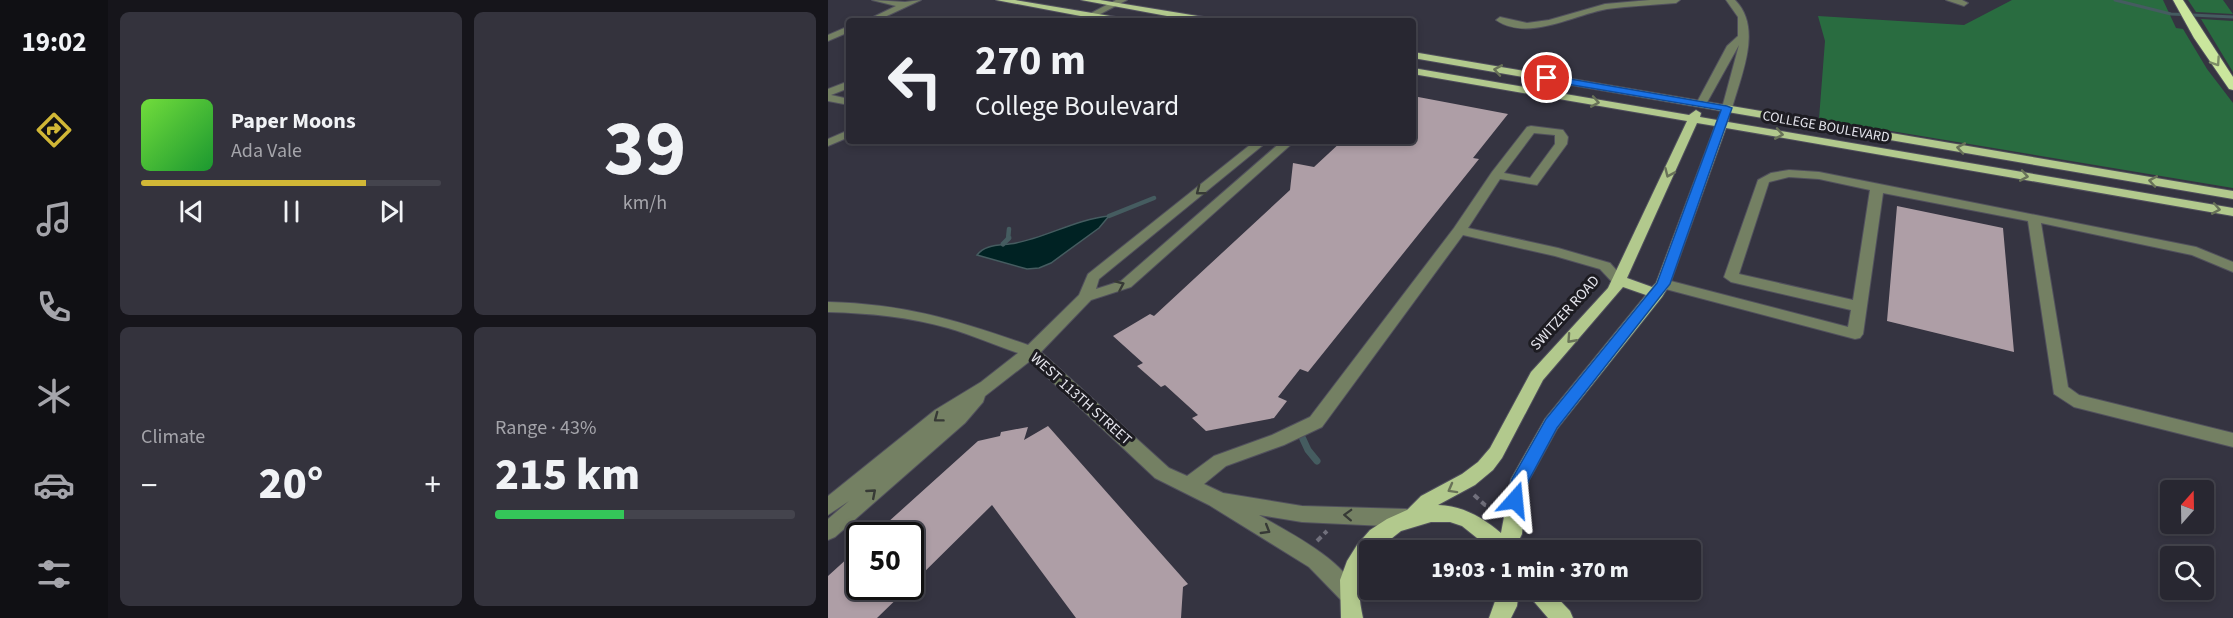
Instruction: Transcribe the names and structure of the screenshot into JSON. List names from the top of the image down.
{
  "streets": {
    "main road": ["COLLEGE BOULEVARD", "SWITZER ROAD"],
    "street": ["WEST 113TH STREET"]
  },
  "crossings": [
    ["COLLEGE BOULEVARD", "SWITZER ROAD"],
    ["SWITZER ROAD", "WEST 113TH STREET"]
  ],
  "north": "top",
  "page": {
    "tabs": "19:02",
    "tile": [
      ["39", "km/h"],
      "Climate",
      ["Range · 43%", "215 km"]
    ],
    "turn": ["270 m", "College Boulevard"],
    "song": ["Paper Moons", "Ada Vale"],
    "heat": ["−", "20°", "+"],
    "limit": "50",
    "trip": "19:03 · 1 min · 370 m"
  }
}
